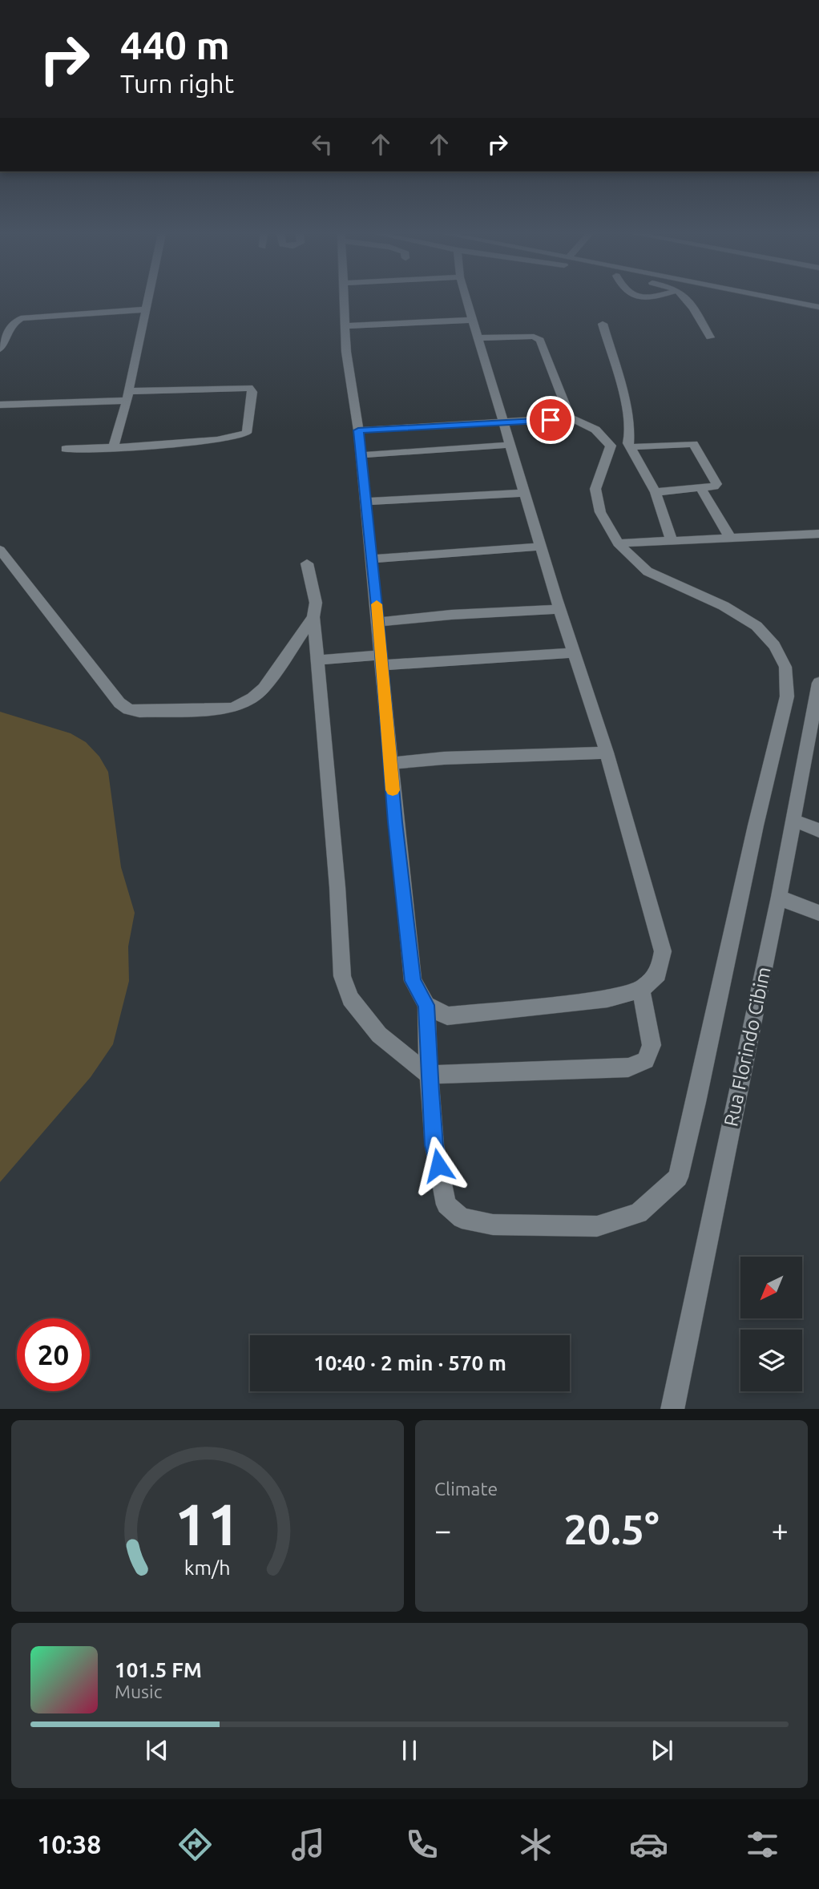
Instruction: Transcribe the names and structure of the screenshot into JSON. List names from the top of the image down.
{
  "streets": {
    "street": ["Rua Florindo Cibim"]
  },
  "north": "bottom left",
  "page": {
    "turn": ["440 m", "Turn right"],
    "limit": "20",
    "trip": "10:40 · 2 min · 570 m",
    "tile": "Climate",
    "heat": ["−", "20.5°", "+"],
    "song": ["101.5 FM", "Music"],
    "tabs": "10:38",
    "gauge": ["11", "km/h"]
  }
}
